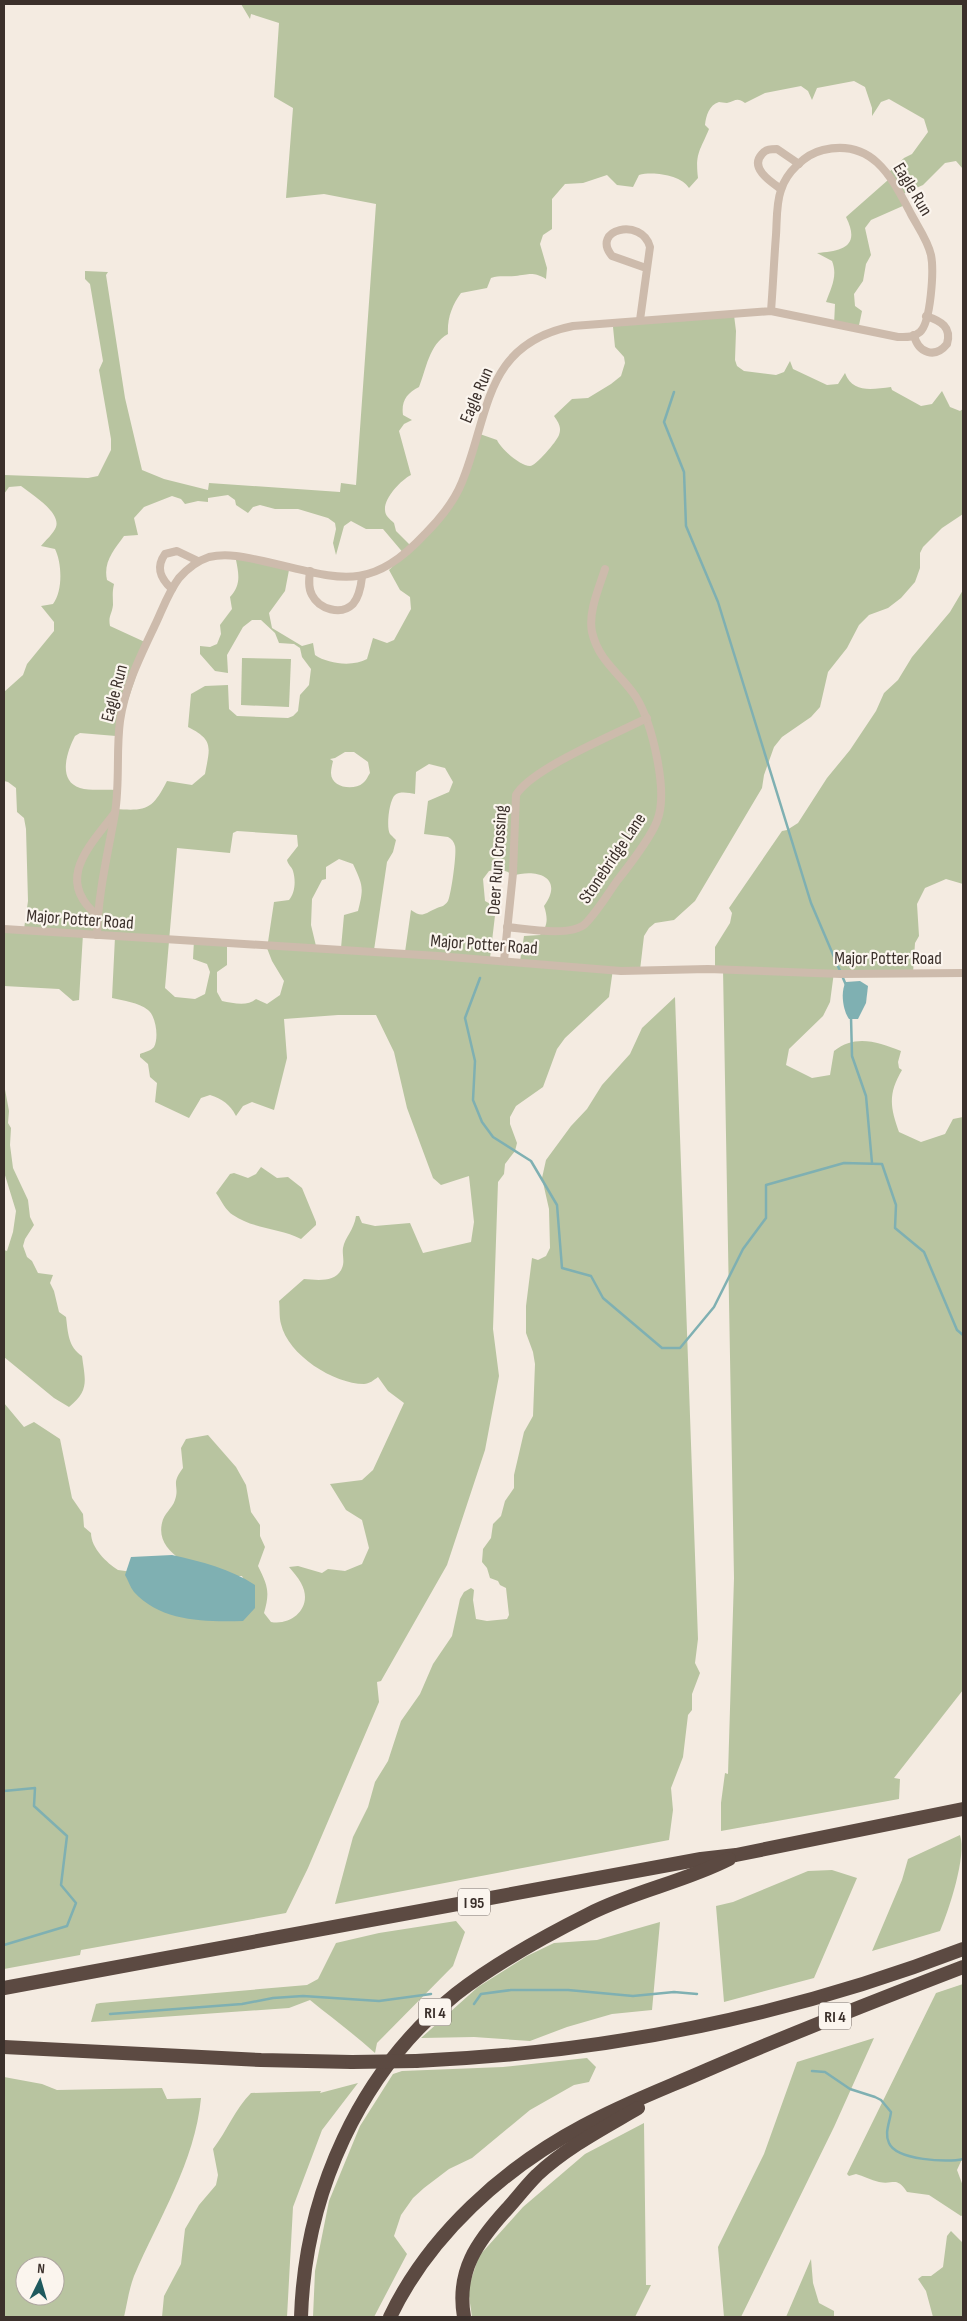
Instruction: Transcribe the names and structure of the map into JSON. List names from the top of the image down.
{
  "streets": {
    "highway": ["I 95", "RI 4"],
    "street": [
      "Eagle Run",
      "Stonebridge Lane",
      "Deer Run Crossing",
      "Major Potter Road"
    ]
  },
  "crossings": [
    ["Eagle Run", "Major Potter Road"],
    ["Stonebridge Lane", "Deer Run Crossing"],
    ["Deer Run Crossing", "Major Potter Road"],
    ["I 95", "RI 4"]
  ],
  "north": "top"
}
